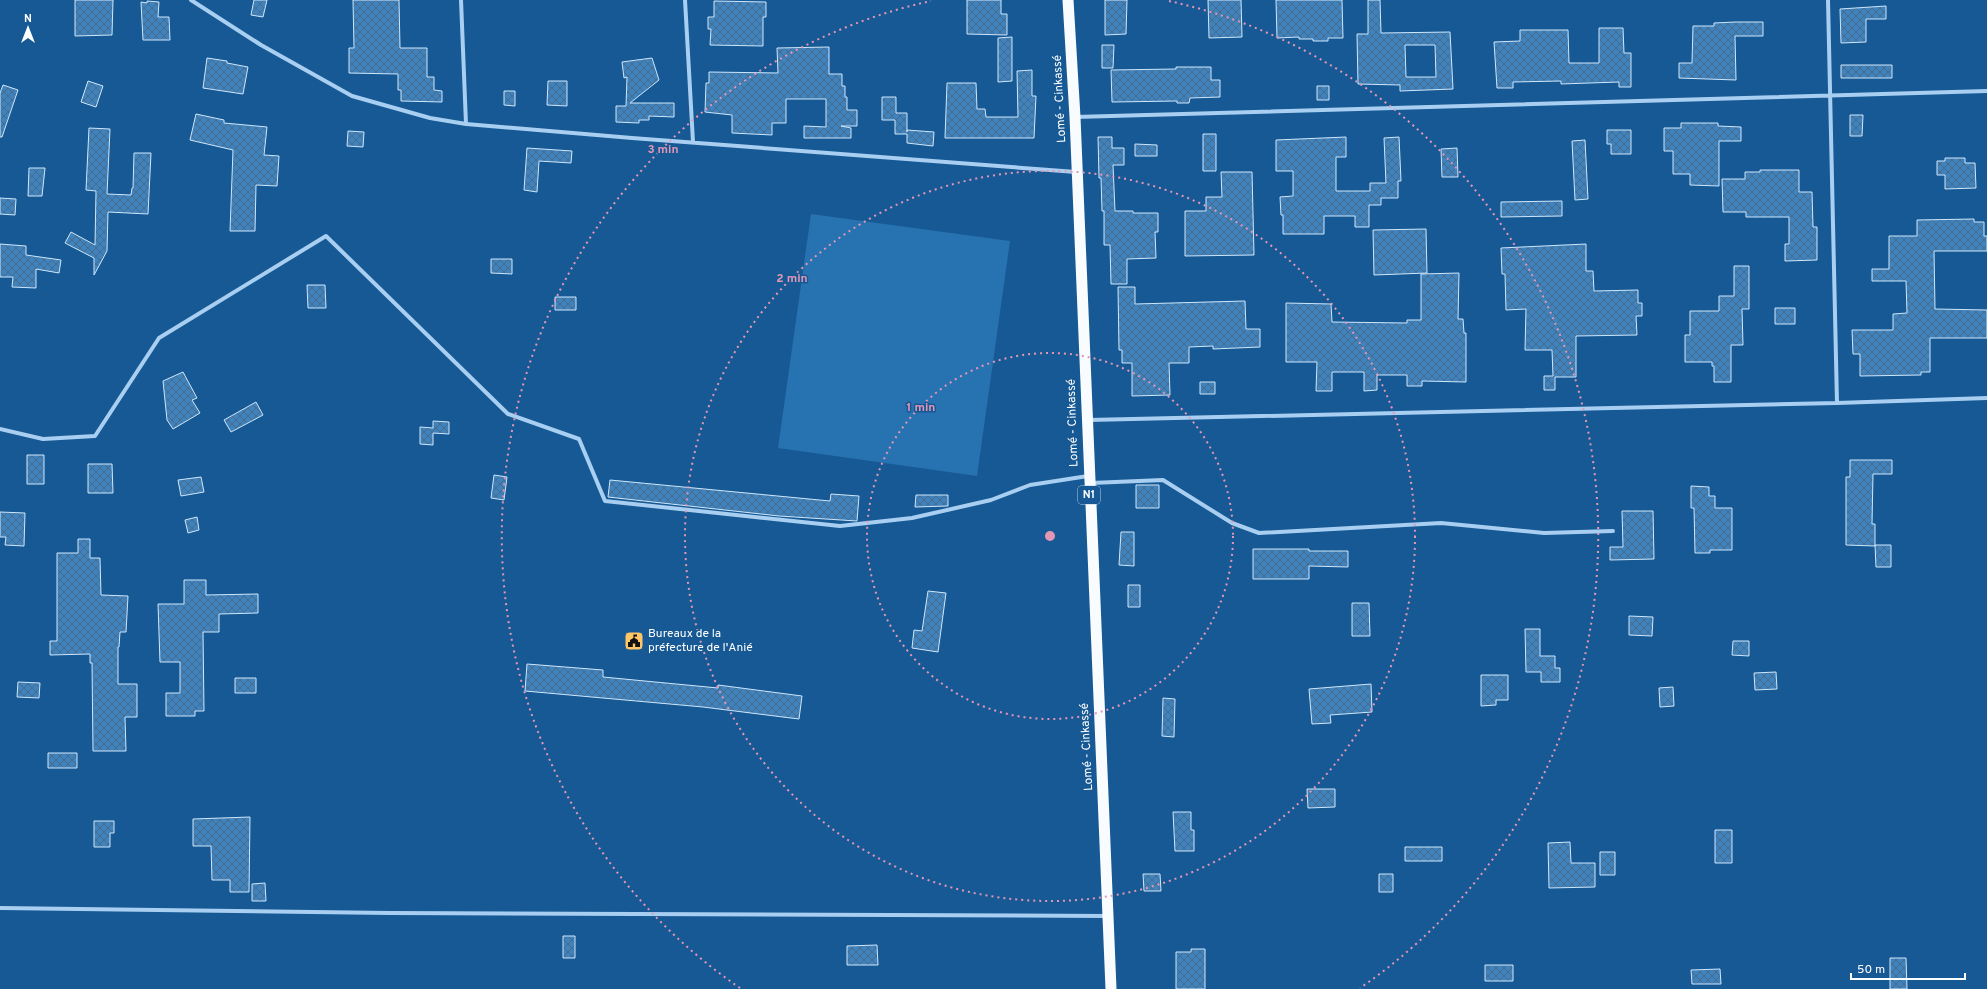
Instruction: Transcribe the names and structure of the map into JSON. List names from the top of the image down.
{
  "streets": {
    "highway": ["Lomé - Cinkassé", "N1"]
  },
  "places": {
    "public building": ["Bureaux de la préfecture de l'Anié"]
  },
  "scale_bar": "50 m",
  "north": "top",
  "rings": ["3 min", "2 min", "1 min"]
}
